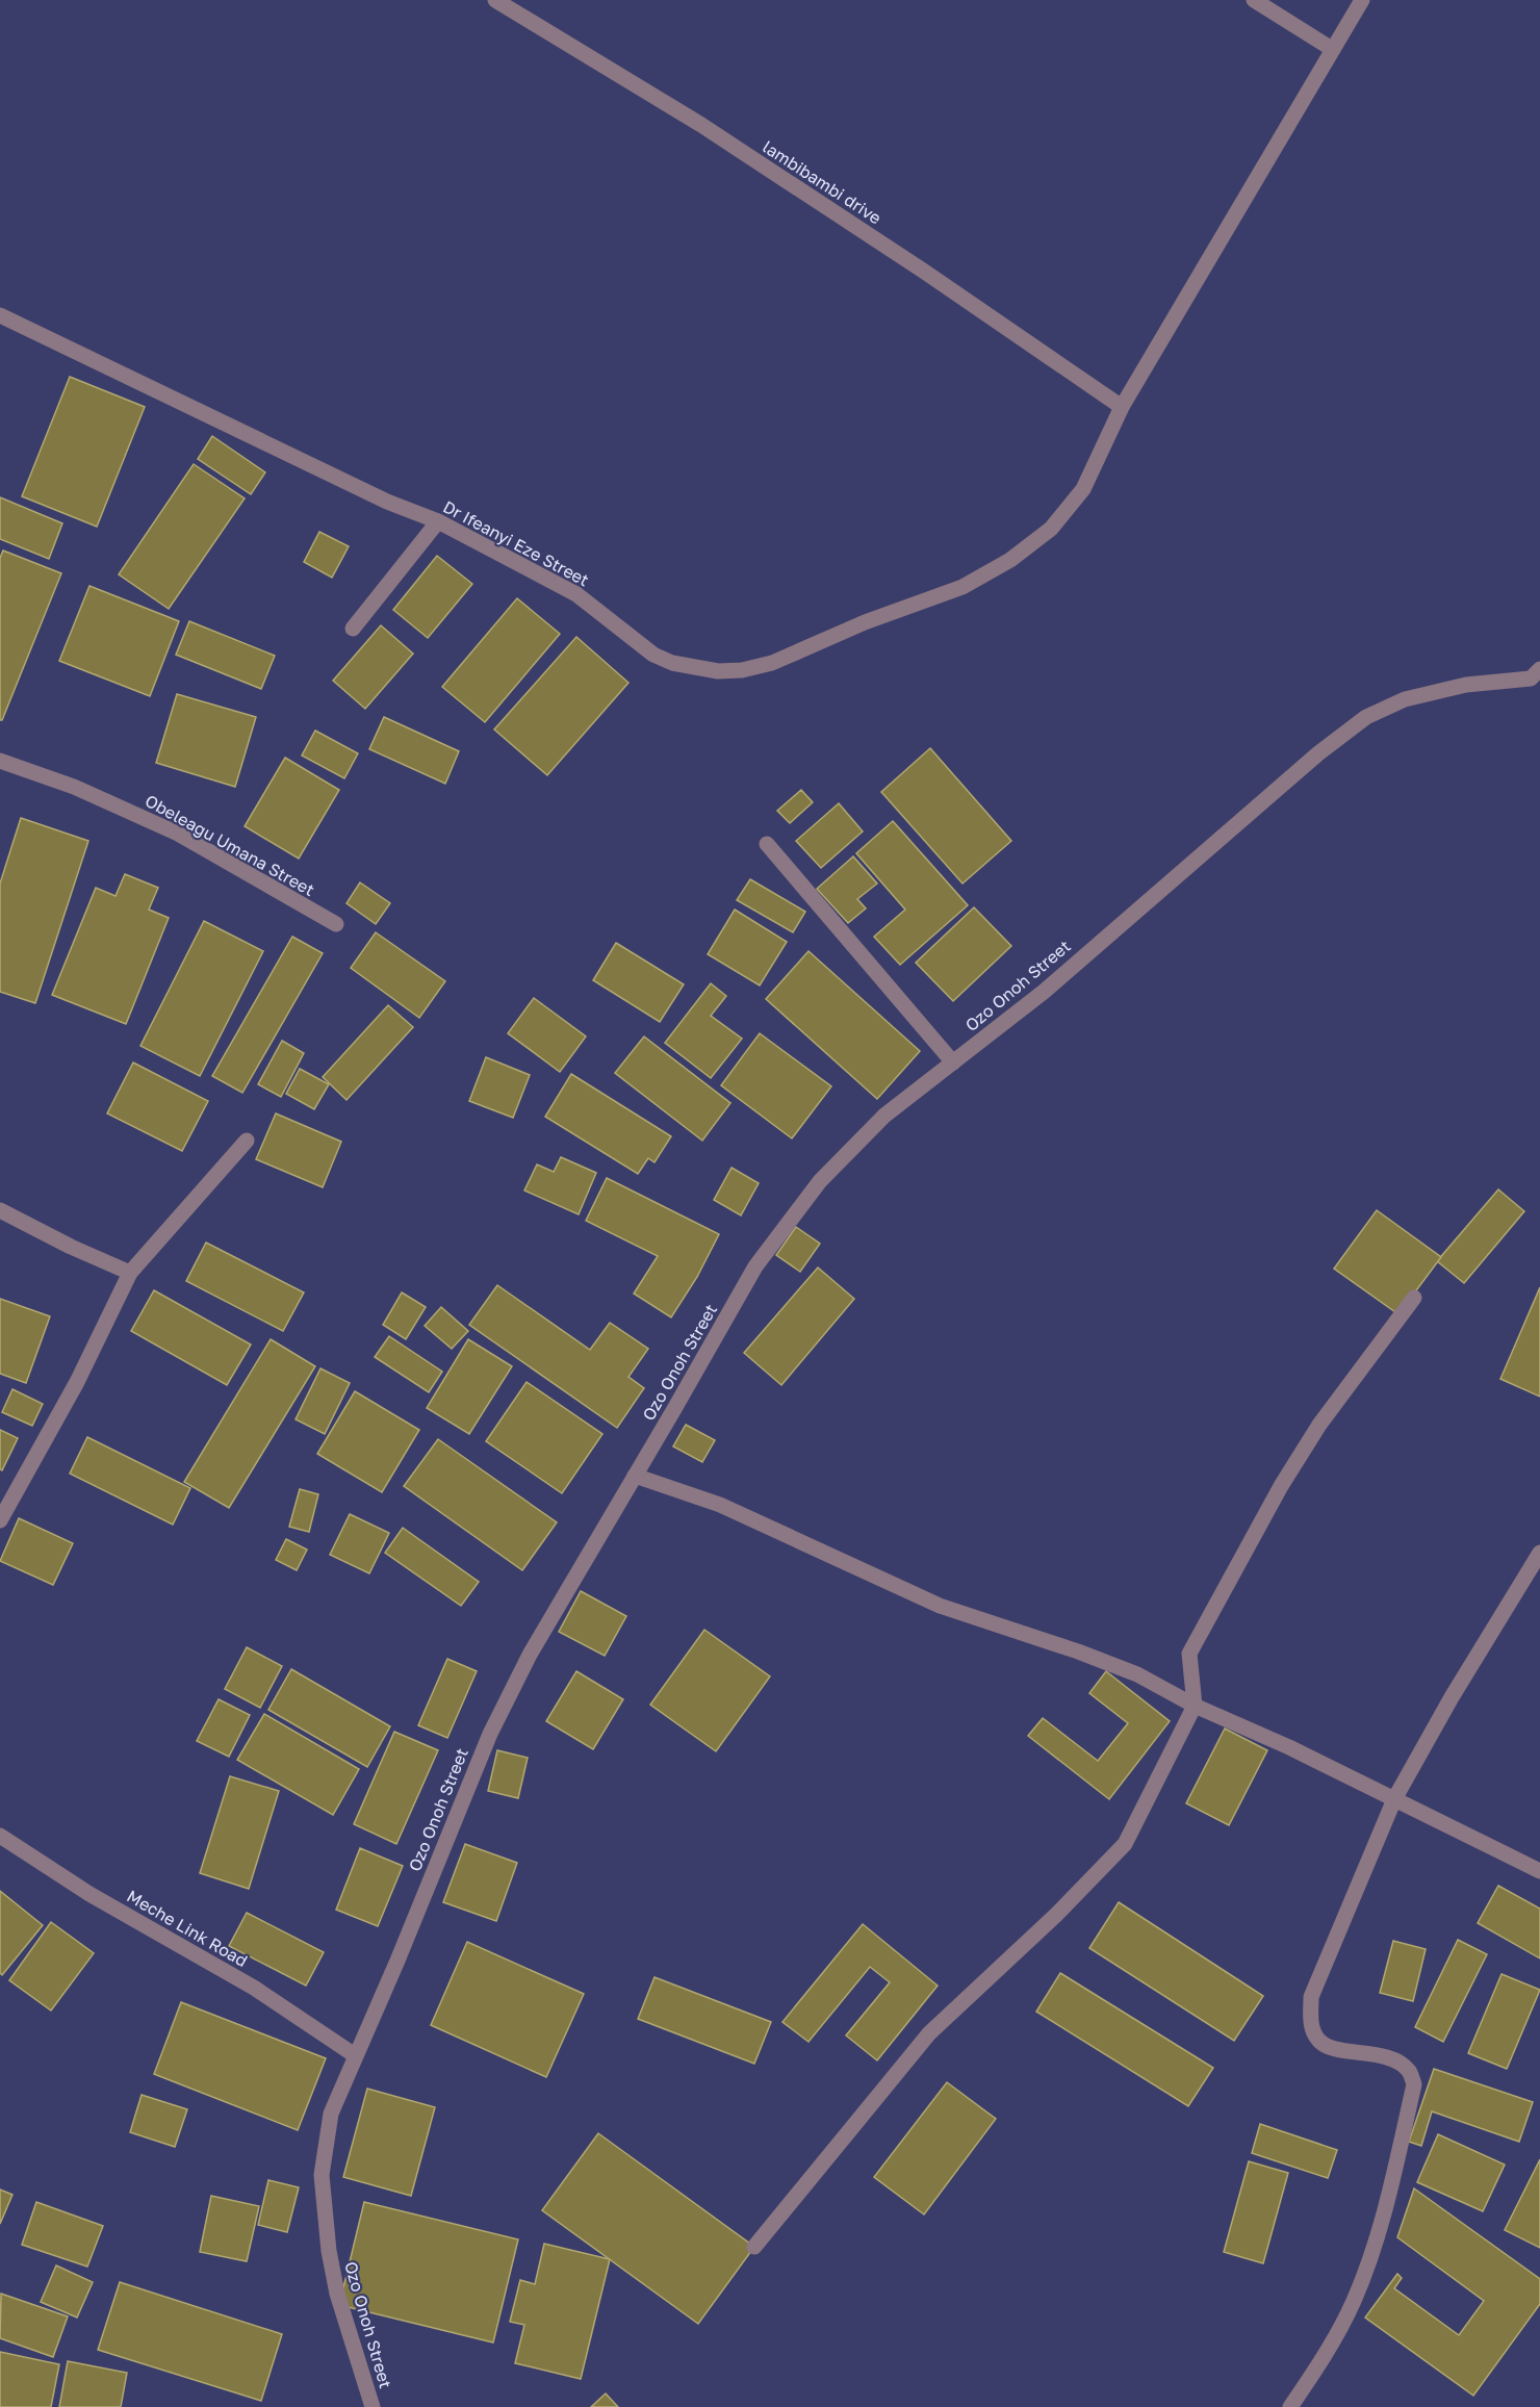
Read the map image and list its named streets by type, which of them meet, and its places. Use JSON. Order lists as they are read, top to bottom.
{
  "streets": {
    "street": [
      "lambibambi drive",
      "Dr Ifeanyi Eze Street",
      "Obeleagu Umana Street",
      "Ozo Onoh Street",
      "Meche Link Road"
    ]
  },
  "crossings": [
    ["lambibambi drive", "Dr Ifeanyi Eze Street"],
    ["Ozo Onoh Street", "Meche Link Road"]
  ]
}
